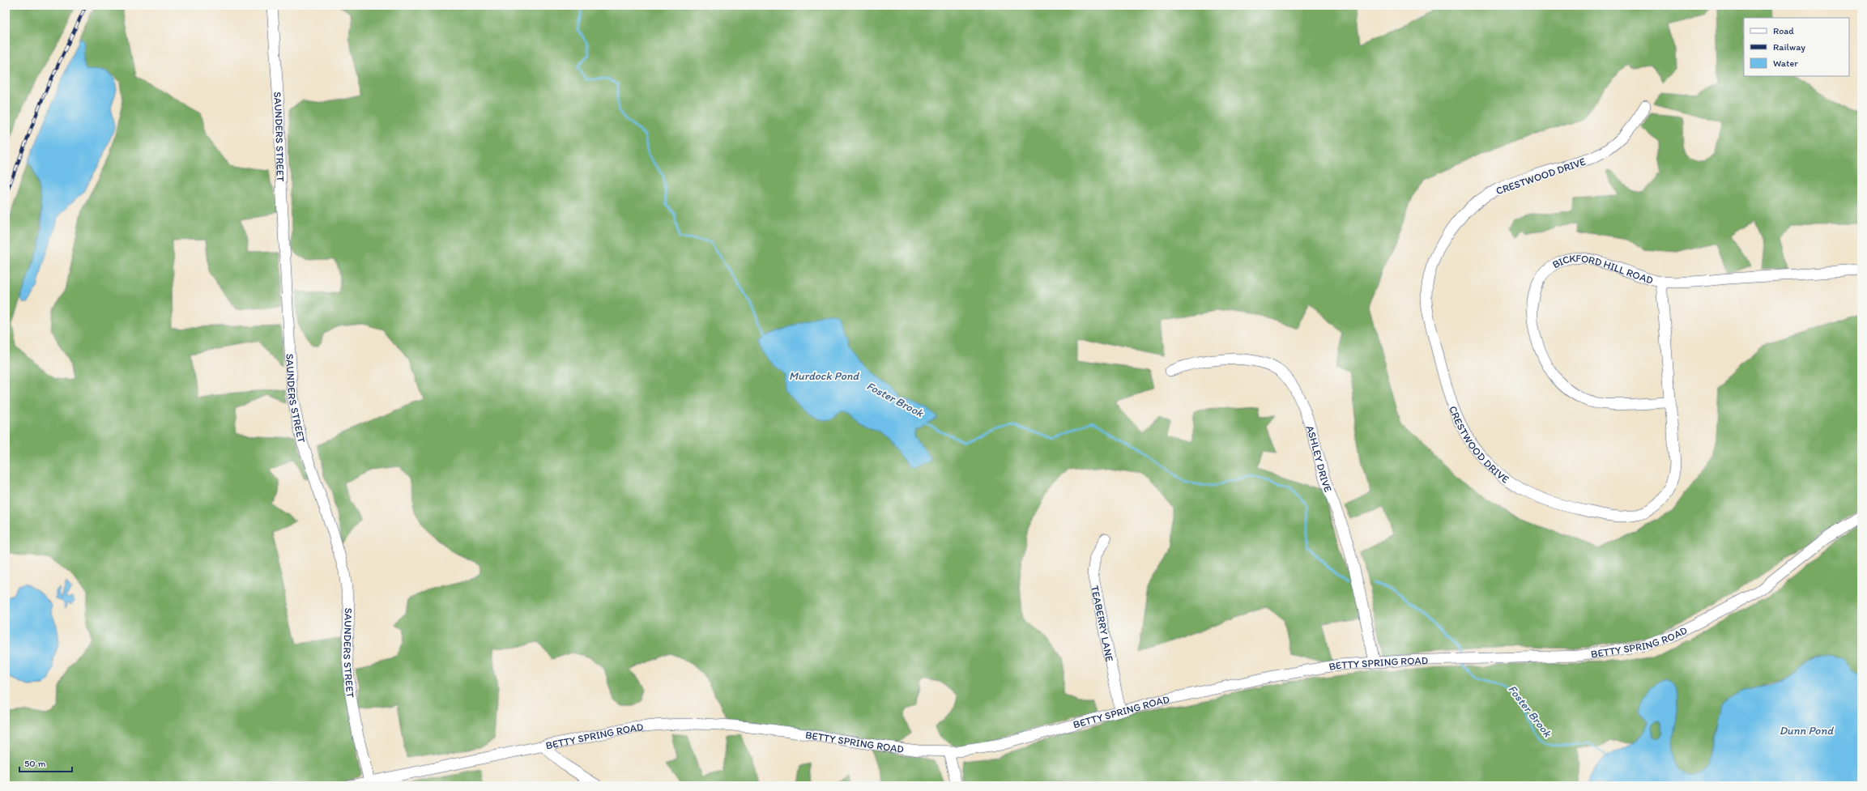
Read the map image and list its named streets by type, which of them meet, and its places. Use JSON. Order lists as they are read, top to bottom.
{
  "streets": {
    "street": [
      "SAUNDERS STREET",
      "CRESTWOOD DRIVE",
      "BICKFORD HILL ROAD",
      "ASHLEY DRIVE",
      "TEABERRY LANE",
      "BETTY SPRING ROAD"
    ]
  },
  "crossings": [
    ["SAUNDERS STREET", "BETTY SPRING ROAD"],
    ["CRESTWOOD DRIVE", "BICKFORD HILL ROAD"],
    ["ASHLEY DRIVE", "BETTY SPRING ROAD"],
    ["TEABERRY LANE", "BETTY SPRING ROAD"]
  ],
  "water": ["Murdock Pond", "Foster Brook", "Dunn Pond"],
  "legend": ["Road", "Railway", "Water"],
  "scale_bar": "50 m"
}
